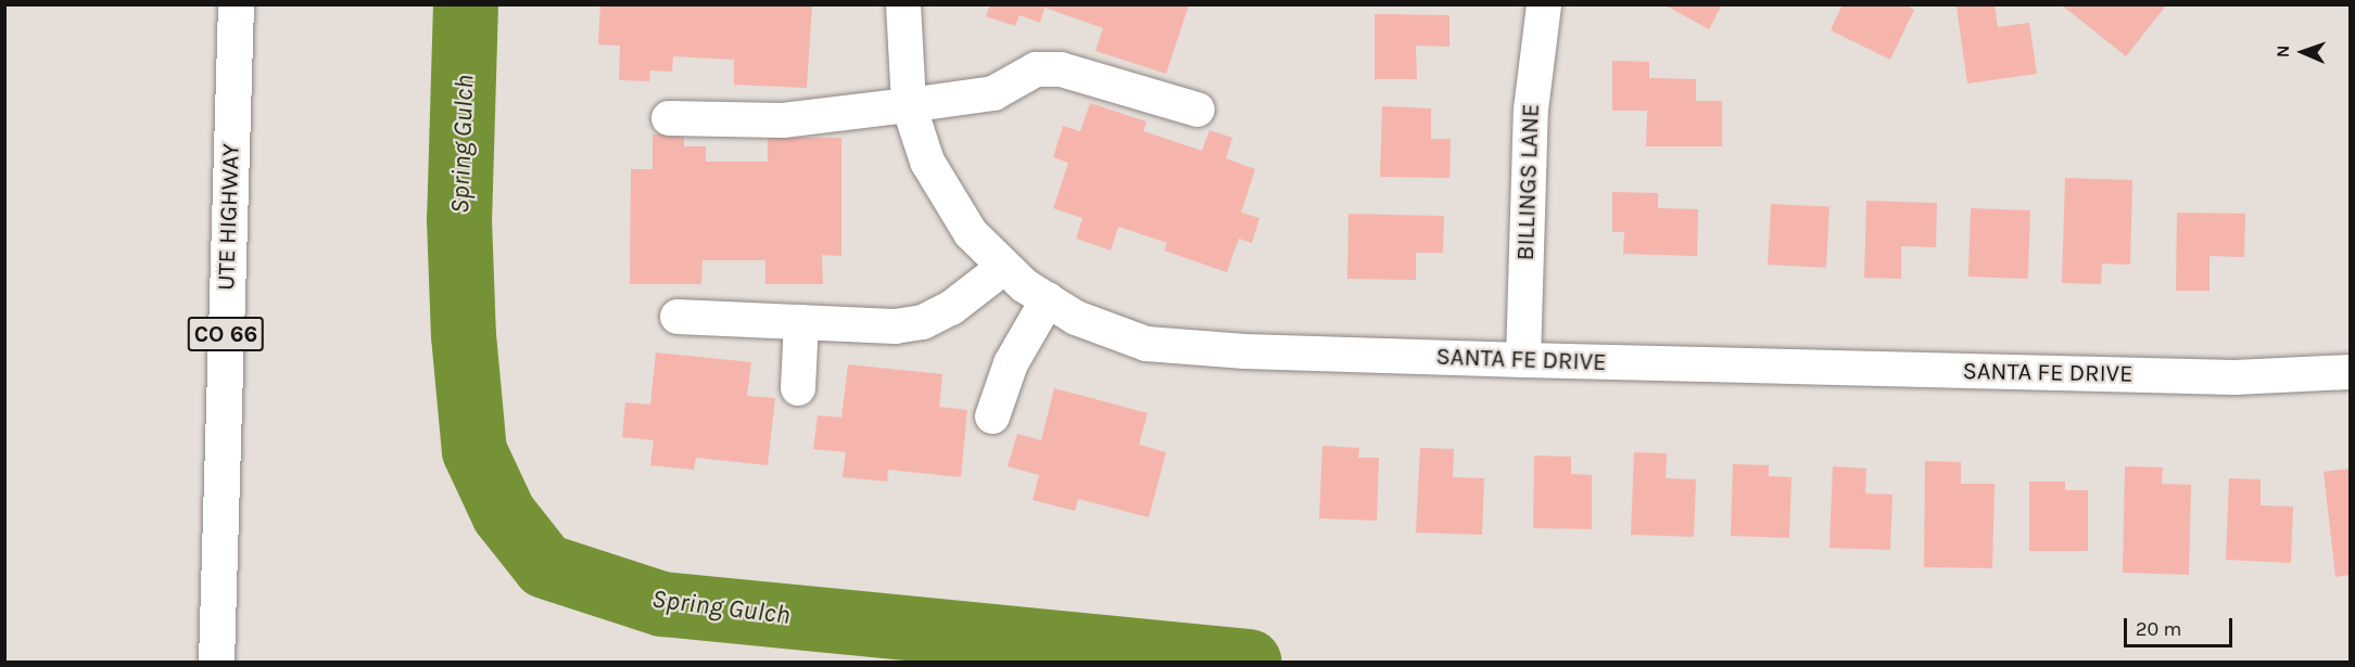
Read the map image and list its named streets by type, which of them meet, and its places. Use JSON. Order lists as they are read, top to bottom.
{
  "streets": {
    "main road": ["UTE HIGHWAY", "CO 66"],
    "street": ["BILLINGS LANE", "SANTA FE DRIVE"]
  },
  "crossings": [
    ["BILLINGS LANE", "SANTA FE DRIVE"]
  ],
  "water": ["Spring Gulch"],
  "scale_bar": "20 m",
  "north": "left"
}
